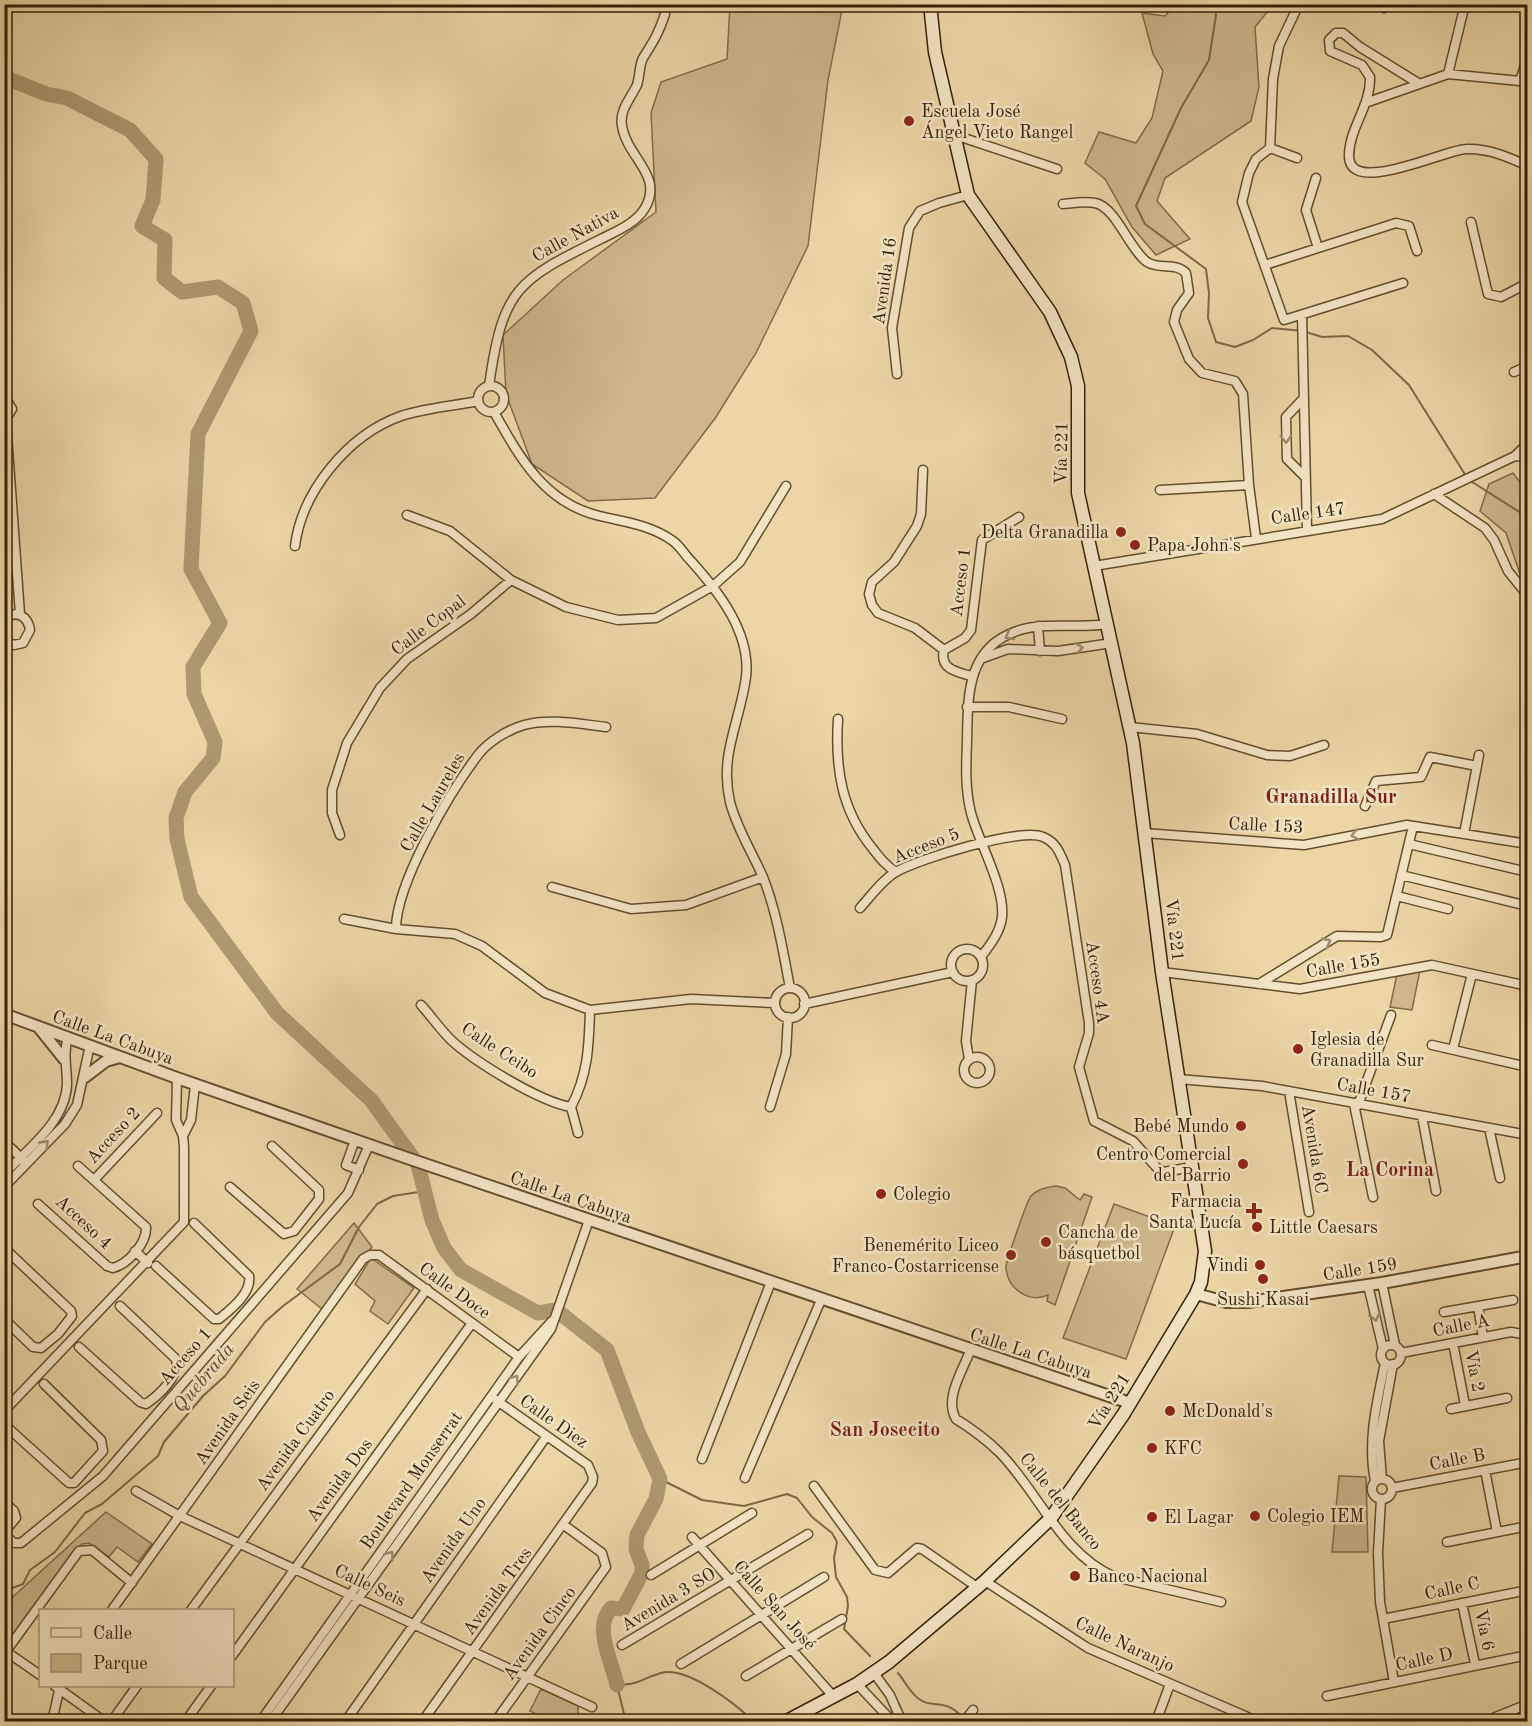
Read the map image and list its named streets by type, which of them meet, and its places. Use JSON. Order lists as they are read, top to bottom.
{
  "streets": {
    "main road": ["Vía 221"],
    "street": [
      "Calle Nativa",
      "Avenida 16",
      "Calle 147",
      "Acceso 1",
      "Calle Copal",
      "Calle Laureles",
      "Calle 153",
      "Acceso 5",
      "Calle 155",
      "Acceso 4A",
      "Calle La Cabuya",
      "Calle Ceibo",
      "Calle 157",
      "Acceso 2",
      "Avenida 6C",
      "Acceso 4",
      "Calle 159",
      "Calle Doce",
      "Calle A",
      "Vía 2",
      "Calle Diez",
      "Avenida Seis",
      "Avenida Cuatro",
      "Calle B",
      "Avenida Dos",
      "Boulevard Monserrat",
      "Calle del Banco",
      "Avenida Uno",
      "Calle Seis",
      "Calle C",
      "Avenida Tres",
      "Avenida 3 SO",
      "Calle San José",
      "Vía 6",
      "Avenida Cinco",
      "Calle Naranjo",
      "Calle D"
    ]
  },
  "crossings": [
    ["Avenida 16", "Vía 221"],
    ["Vía 221", "Calle 147"],
    ["Vía 221", "Calle 153"],
    ["Vía 221", "Calle 155"],
    ["Vía 221", "Acceso 4A"],
    ["Vía 221", "Calle La Cabuya"],
    ["Vía 221", "Calle 157"],
    ["Vía 221", "Calle 159"],
    ["Vía 221", "Calle del Banco"],
    ["Vía 221", "Calle San José"],
    ["Vía 221", "Calle Naranjo"],
    ["Acceso 1", "Calle La Cabuya"],
    ["Acceso 5", "Acceso 4A"],
    ["Calle La Cabuya", "Boulevard Monserrat"],
    ["Calle La Cabuya", "Calle del Banco"],
    ["Calle 157", "Avenida 6C"],
    ["Calle Doce", "Avenida Seis"],
    ["Calle Doce", "Avenida Cuatro"],
    ["Calle Doce", "Avenida Dos"],
    ["Calle Doce", "Boulevard Monserrat"],
    ["Calle A", "Vía 2"],
    ["Calle Diez", "Boulevard Monserrat"],
    ["Calle Diez", "Avenida Uno"],
    ["Calle Diez", "Avenida Tres"],
    ["Avenida Seis", "Calle Seis"],
    ["Avenida Cuatro", "Calle Seis"],
    ["Avenida Dos", "Calle Seis"],
    ["Boulevard Monserrat", "Calle Seis"],
    ["Avenida Uno", "Calle Seis"],
    ["Calle Seis", "Avenida Tres"],
    ["Calle Seis", "Avenida Cinco"],
    ["Calle C", "Vía 6"],
    ["Avenida Tres", "Avenida Cinco"],
    ["Avenida 3 SO", "Calle San José"],
    ["Vía 6", "Calle D"]
  ],
  "one_way": ["Calle 153"],
  "districts": ["Granadilla Sur", "La Corina", "San Josecito"],
  "water": ["Quebrada"],
  "places": {
    "other": [
      "Escuela José Ángel Vieto Rangel",
      "Delta Granadilla",
      "Papa John's",
      "Iglesia de Granadilla Sur",
      "Bebé Mundo",
      "Centro Comercial del Barrio",
      "Colegio",
      "Little Caesars",
      "Cancha de básquetbol",
      "Benemérito Liceo Franco-Costarricense",
      "Vindi",
      "Sushi Kasai",
      "McDonald's",
      "KFC",
      "Colegio IEM",
      "El Lagar",
      "Banco Nacional"
    ],
    "health": ["Farmacia Santa Lucía"]
  },
  "legend": ["Calle", "Parque"]
}
